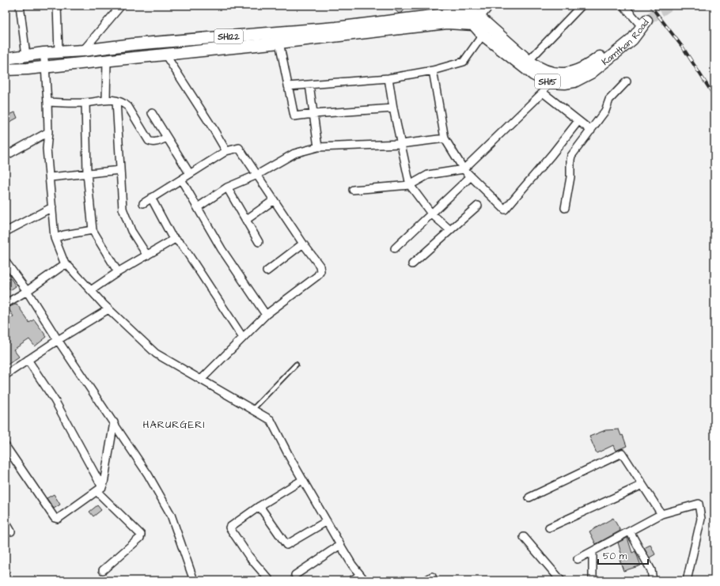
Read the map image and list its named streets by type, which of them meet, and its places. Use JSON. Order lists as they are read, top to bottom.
{
  "streets": {
    "main road": ["SH122", "Kamthan Road", "SH15"]
  },
  "crossings": [
    ["SH122", "Kamthan Road"]
  ],
  "districts": ["HARURGERI"],
  "scale_bar": "50 m"
}
